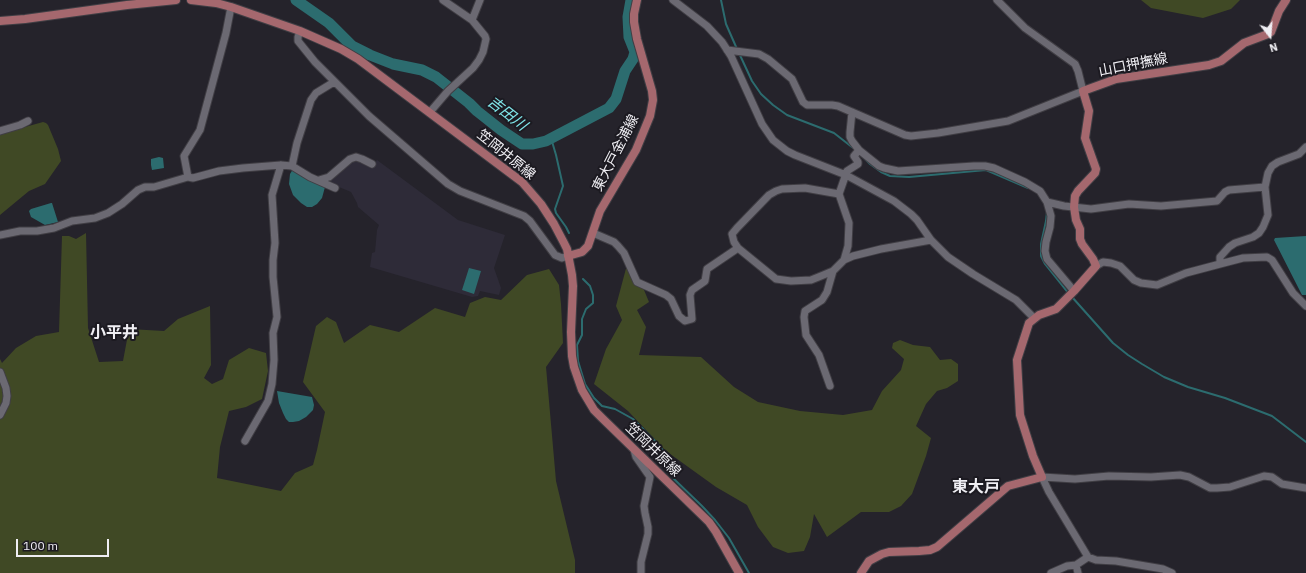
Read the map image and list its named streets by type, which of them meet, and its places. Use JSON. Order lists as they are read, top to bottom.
{
  "streets": {
    "main road": ["山口押撫線", "東大戸金浦線", "笠岡井原線"]
  },
  "crossings": [
    ["東大戸金浦線", "笠岡井原線"]
  ],
  "districts": ["小平井", "東大戸"],
  "water": ["吉田川"],
  "scale_bar": "100 m",
  "north": "bottom"
}
